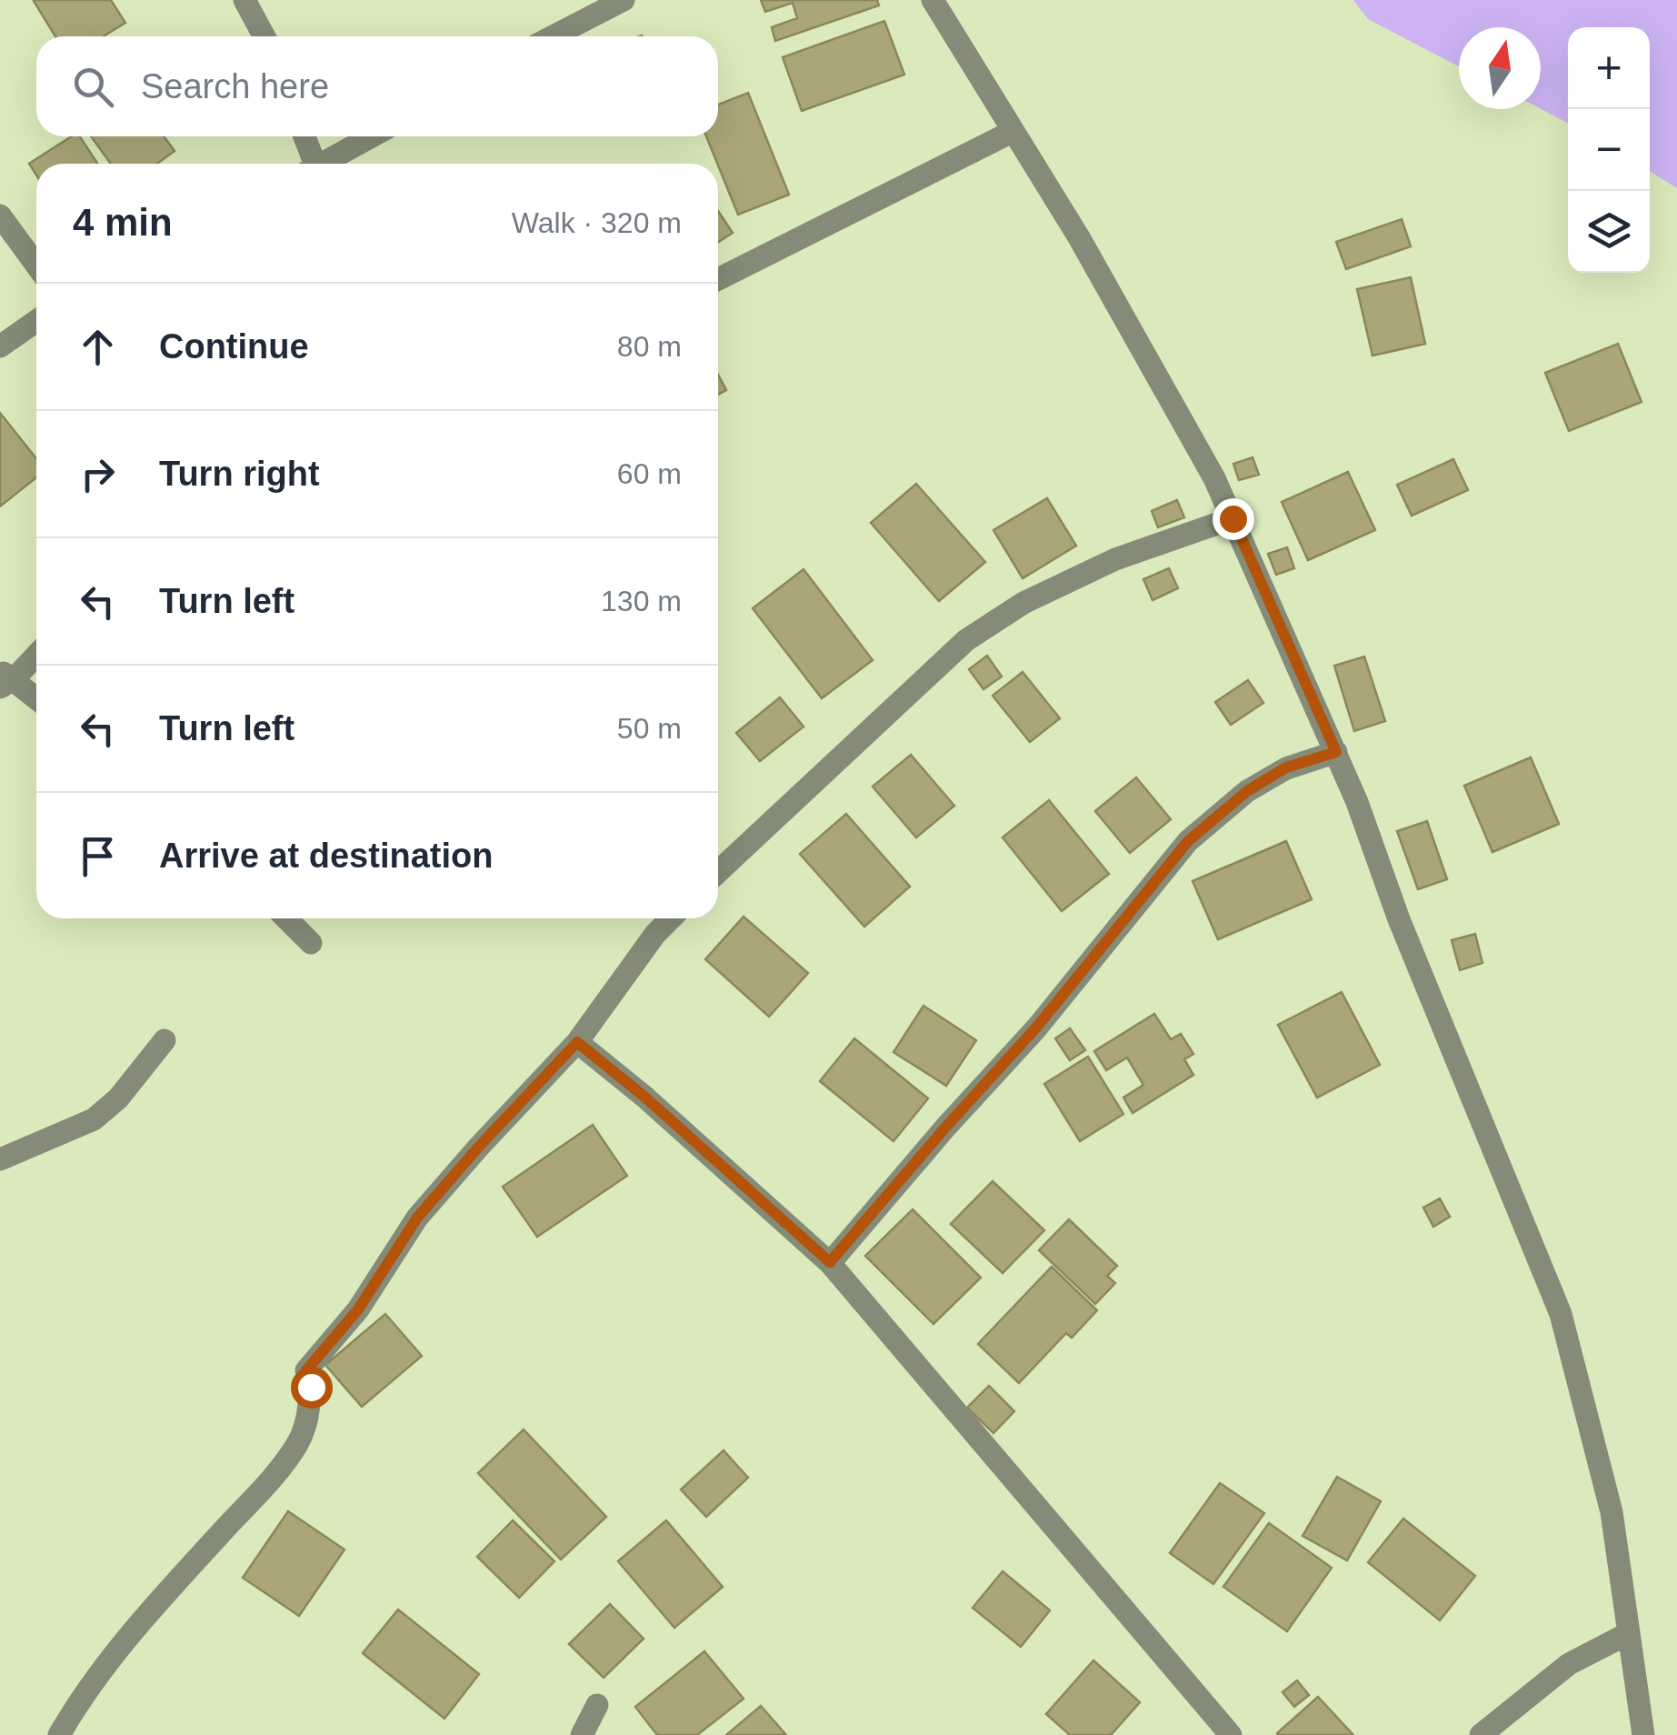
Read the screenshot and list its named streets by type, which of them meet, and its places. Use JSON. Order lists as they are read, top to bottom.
{
  "north": "top",
  "page": {
    "map_buttons": ["+", "−"],
    "search": "Search here",
    "heading": ["4 min", "Walk · 320 m"],
    "list": [
      ["Continue", "80 m"],
      ["Turn right", "60 m"],
      ["Turn left", "130 m"],
      ["Turn left", "50 m"],
      "Arrive at destination"
    ]
  }
}
